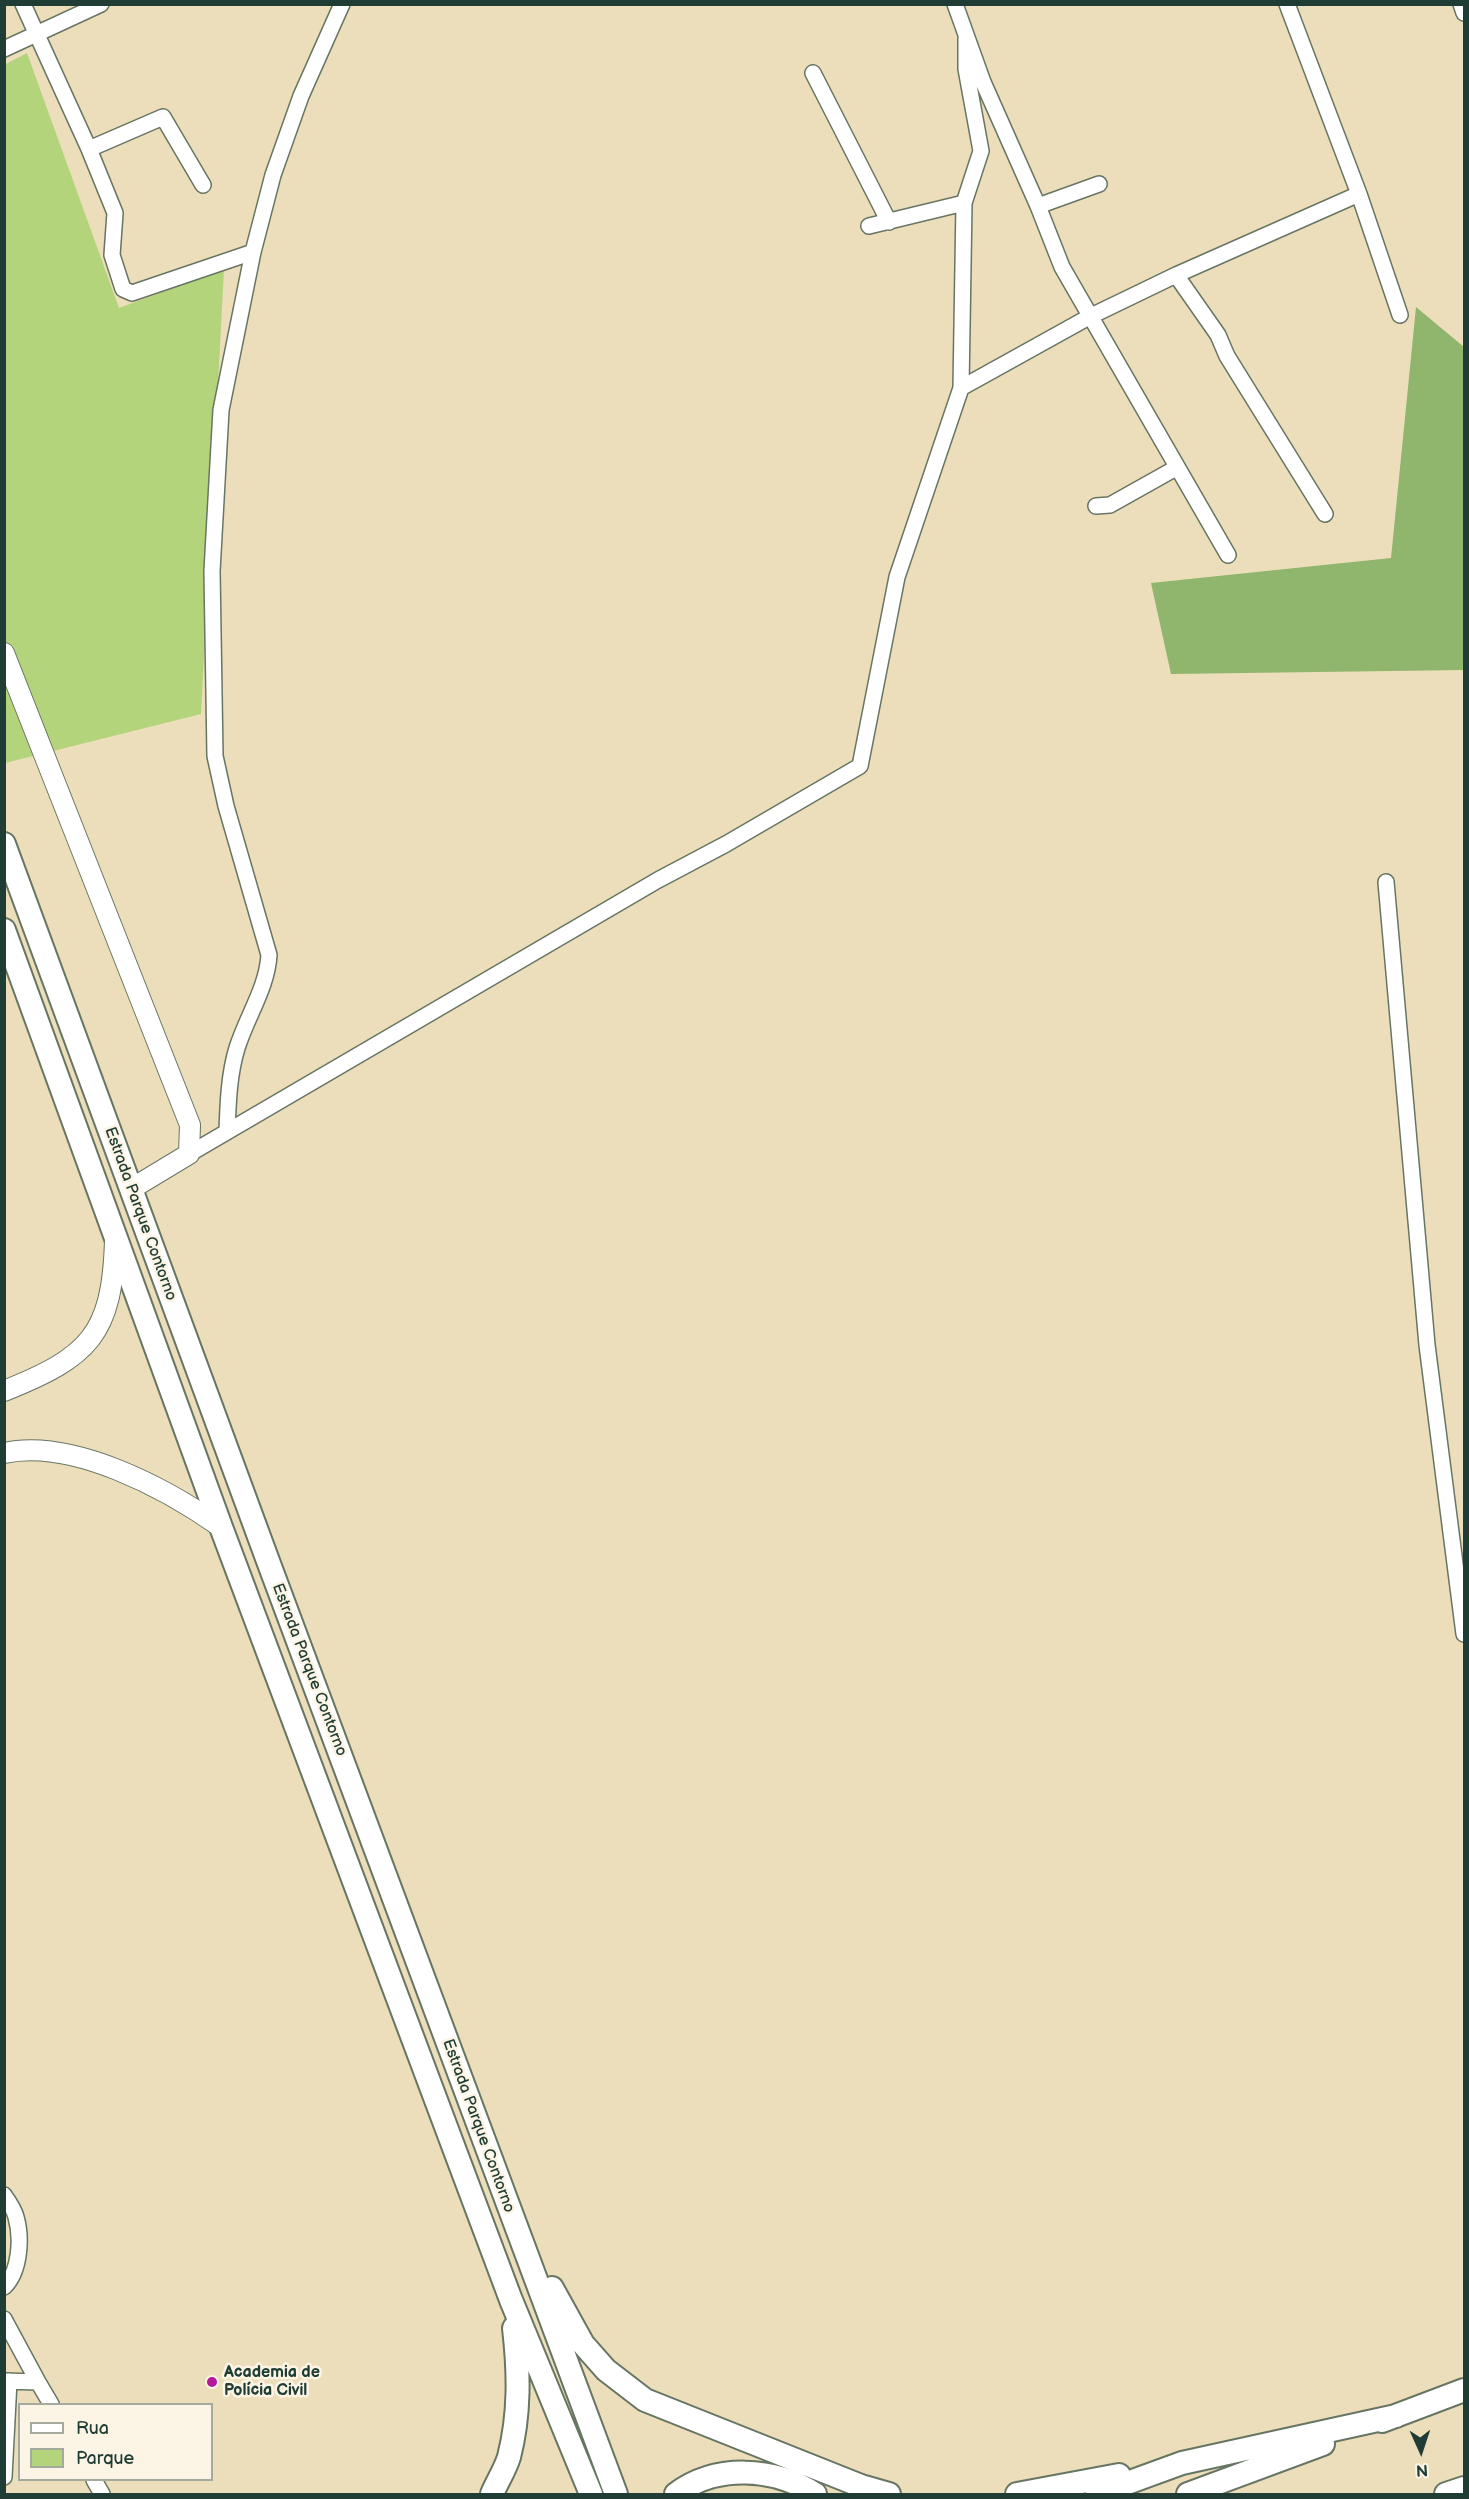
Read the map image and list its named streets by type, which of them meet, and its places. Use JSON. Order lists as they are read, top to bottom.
{
  "streets": {
    "highway": ["Estrada Parque Contorno"]
  },
  "places": ["Academia de Polícia Civil"],
  "legend": ["Rua", "Parque"],
  "north": "bottom"
}
